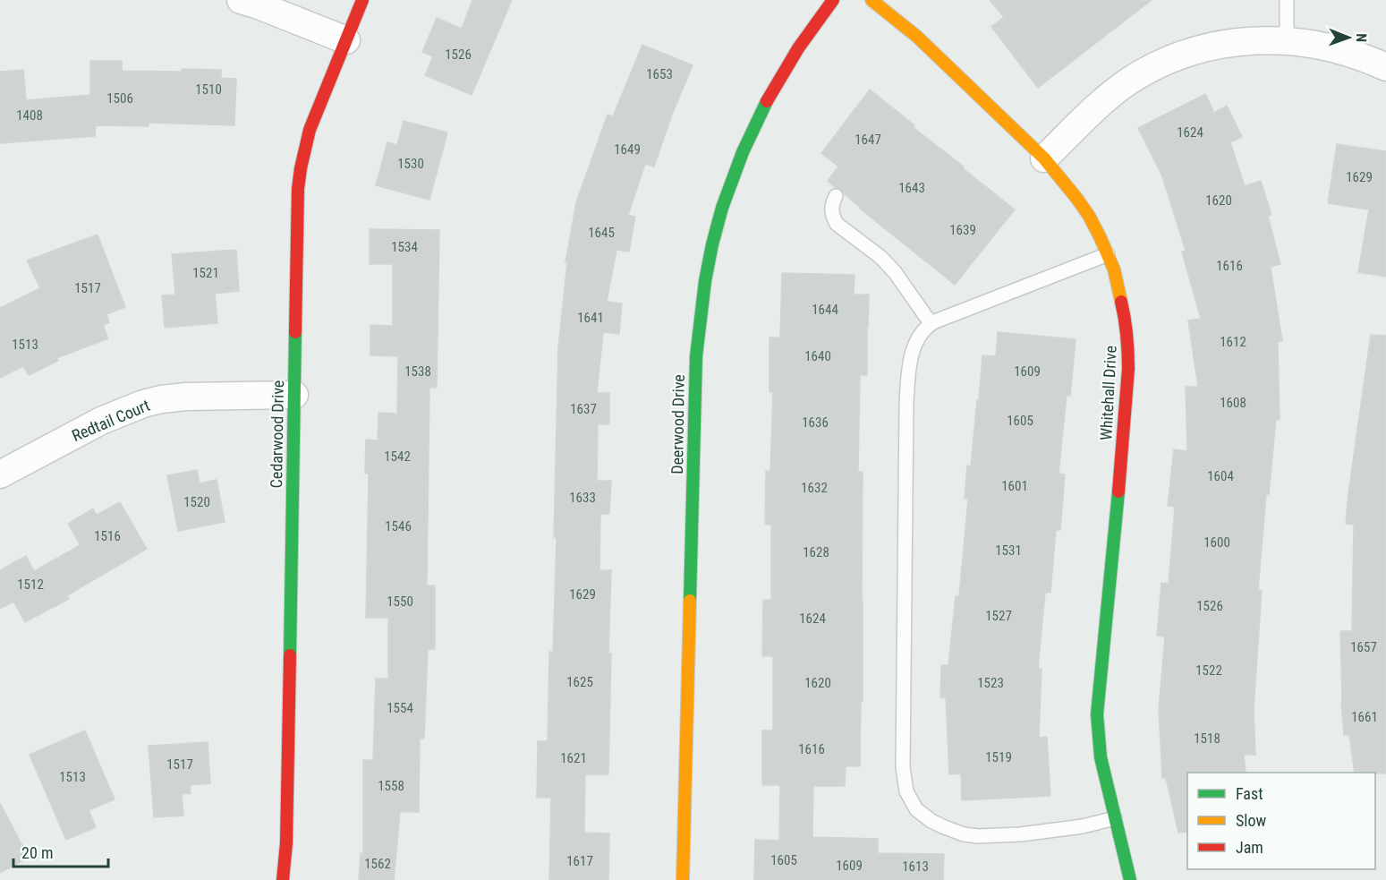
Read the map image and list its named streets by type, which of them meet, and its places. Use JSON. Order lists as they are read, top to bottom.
{
  "streets": {
    "street": [
      "Whitehall Drive",
      "Redtail Court",
      "Deerwood Drive",
      "Cedarwood Drive"
    ]
  },
  "crossings": [
    ["Redtail Court", "Cedarwood Drive"]
  ],
  "house_numbers": [
    "1526",
    "1653",
    "1510",
    "1506",
    "1408",
    "1624",
    "1647",
    "1649",
    "1530",
    "1629",
    "1643",
    "1620",
    "1639",
    "1645",
    "1534",
    "1616",
    "1521",
    "1517",
    "1644",
    "1641",
    "1612",
    "1513",
    "1640",
    "1538",
    "1609",
    "1608",
    "1637",
    "1605",
    "1636",
    "1542",
    "1604",
    "1601",
    "1632",
    "1633",
    "1520",
    "1546",
    "1516",
    "1600",
    "1531",
    "1628",
    "1512",
    "1629",
    "1550",
    "1526",
    "1527",
    "1624",
    "1657",
    "1522",
    "1625",
    "1620",
    "1523",
    "1554",
    "1661",
    "1518",
    "1616",
    "1519",
    "1621",
    "1517",
    "1513",
    "1558",
    "1605",
    "1617",
    "1562",
    "1609",
    "1613"
  ],
  "legend": ["Fast", "Slow", "Jam"],
  "scale_bar": "20 m",
  "north": "right"
}
